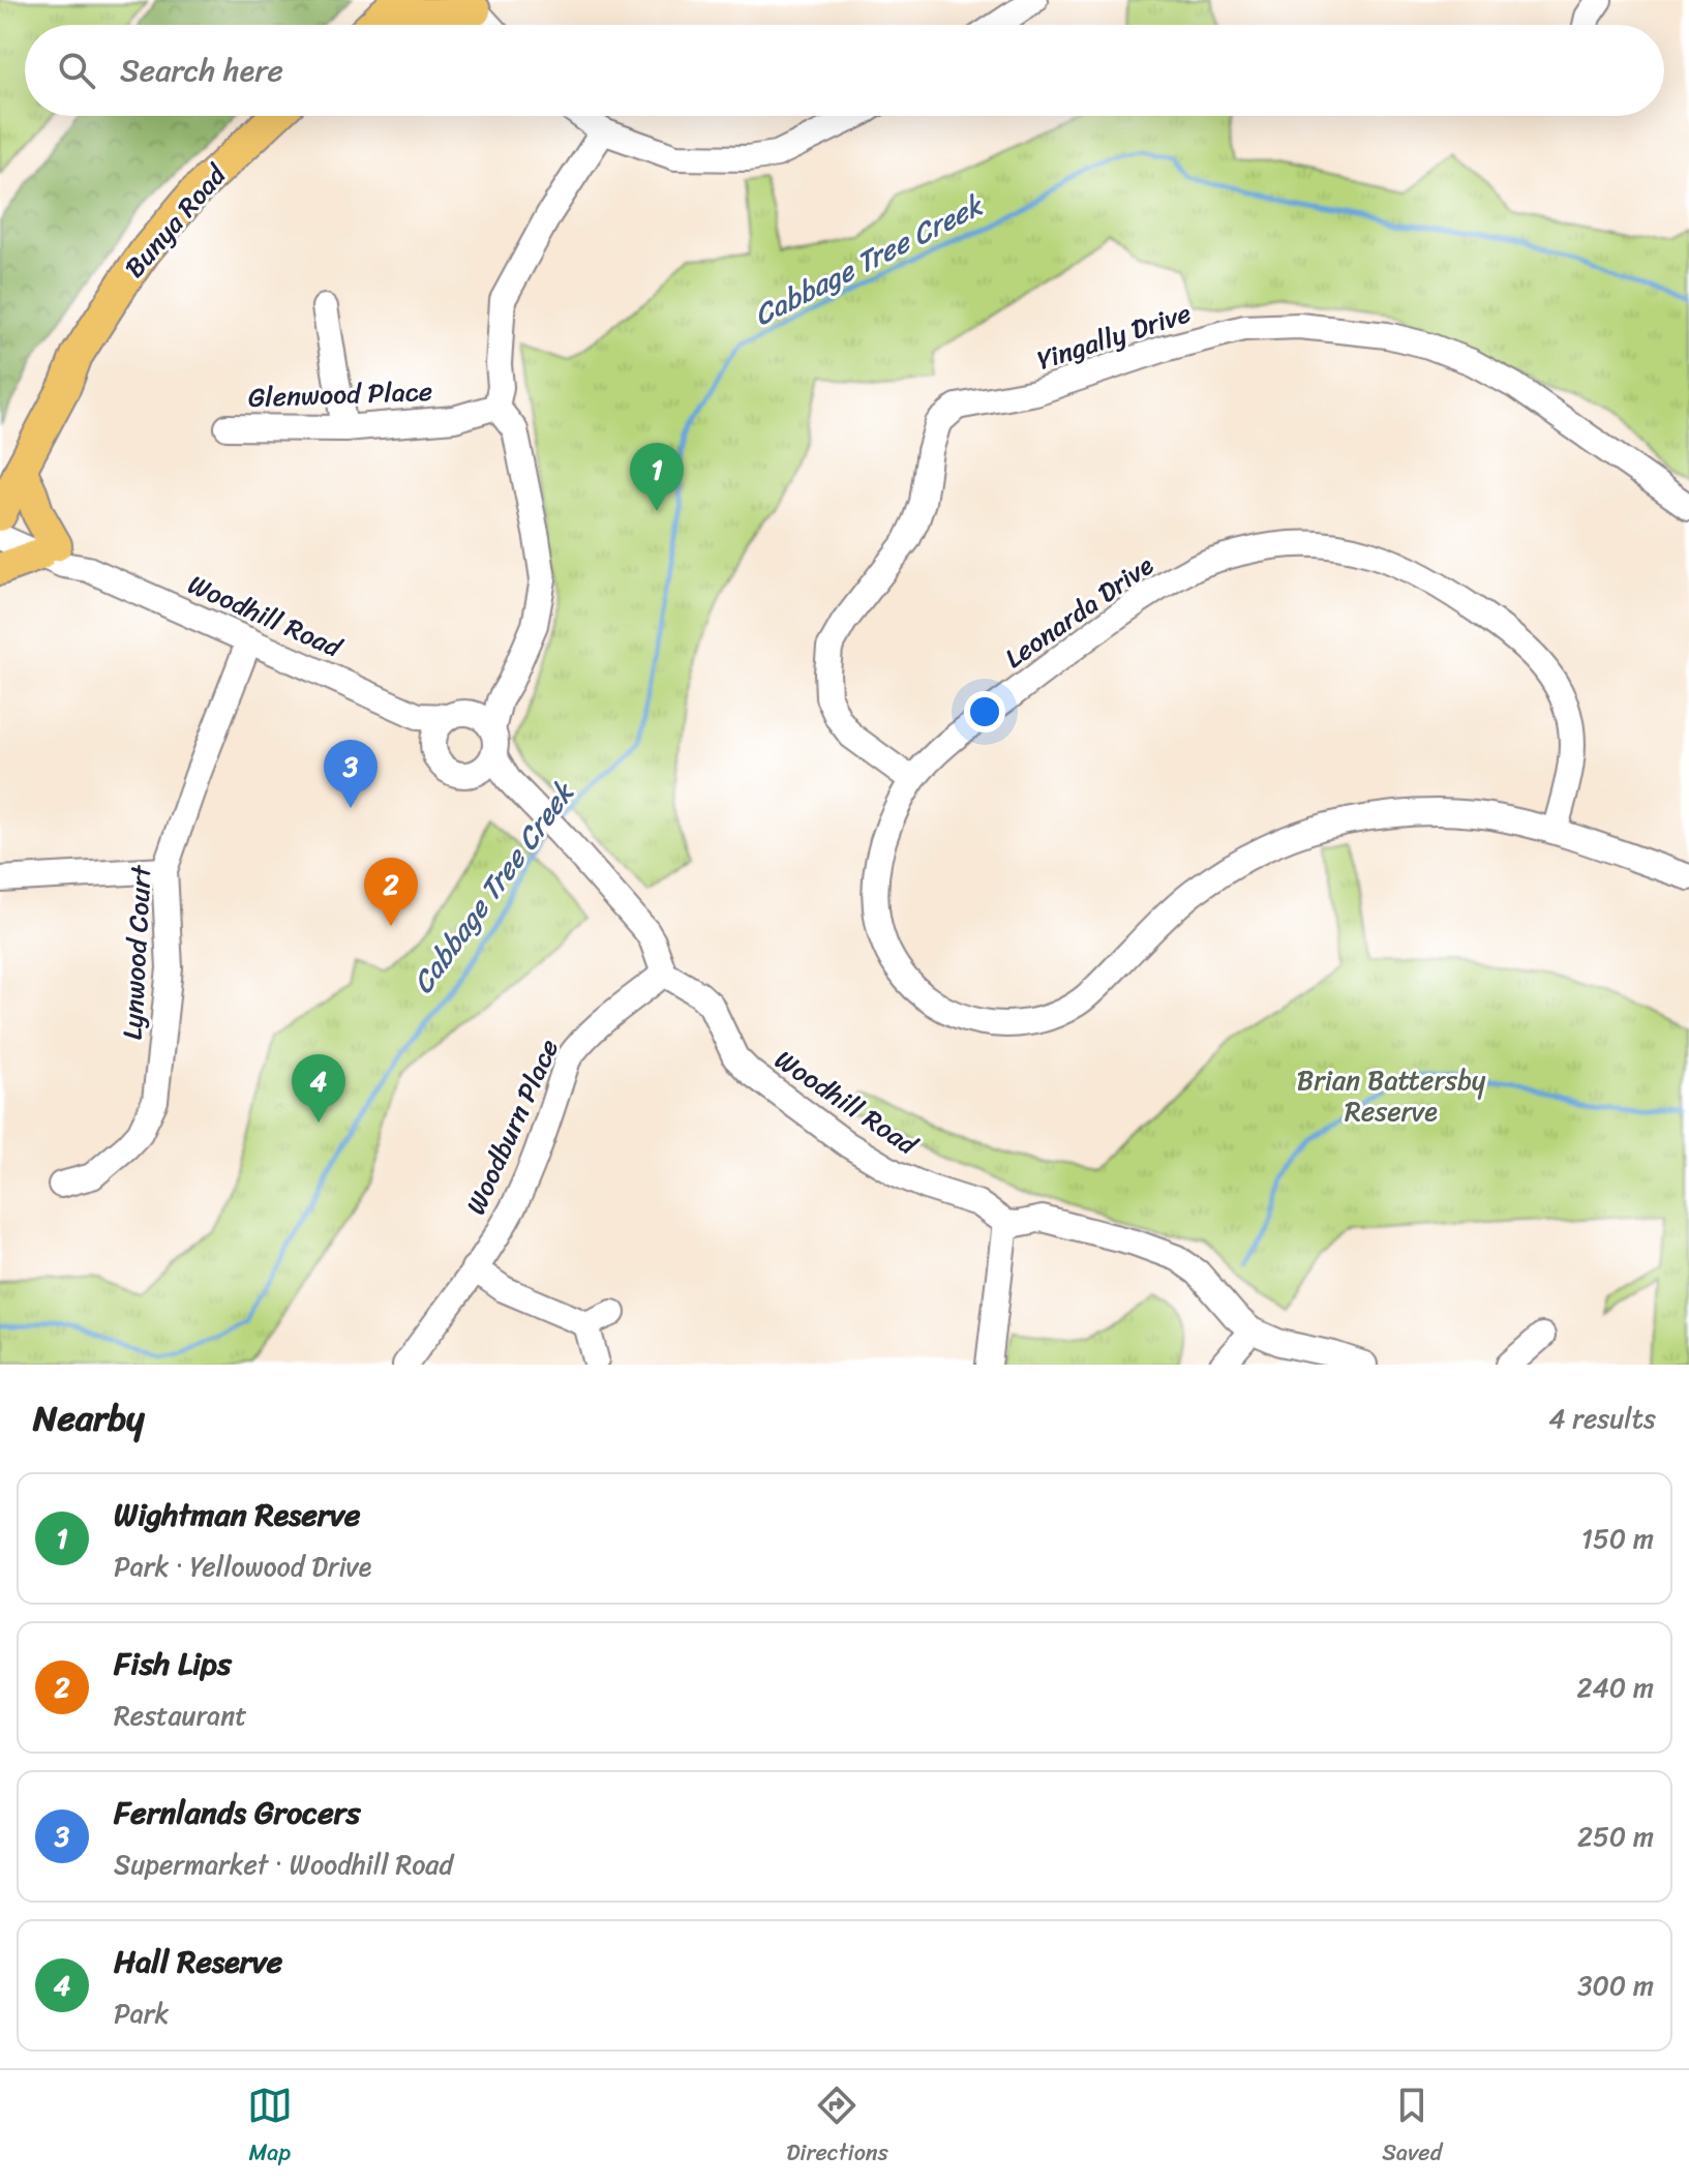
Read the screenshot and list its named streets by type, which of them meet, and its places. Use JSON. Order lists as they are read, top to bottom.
{
  "streets": {
    "main road": ["Bunya Road"],
    "street": [
      "Yingally Drive",
      "Glenwood Place",
      "Leonarda Drive",
      "Woodhill Road",
      "Lynwood Court",
      "Woodburn Place"
    ]
  },
  "crossings": [
    ["Bunya Road", "Woodhill Road"],
    ["Yingally Drive", "Leonarda Drive"],
    ["Woodhill Road", "Lynwood Court"],
    ["Woodhill Road", "Woodburn Place"]
  ],
  "water": ["Cabbage Tree Creek"],
  "parks": ["Brian Battersby Reserve"],
  "page": {
    "search": "Search here",
    "pins": [
      "1",
      "3",
      "2",
      "4"
    ],
    "heading": ["Nearby", "4 results"],
    "list": [
      {
        "mark": "1",
        "name": "Wightman Reserve",
        "note": "Park · Yellowood Drive",
        "value": "150 m"
      },
      {
        "mark": "2",
        "name": "Fish Lips",
        "note": "Restaurant",
        "value": "240 m"
      },
      {
        "mark": "3",
        "name": "Fernlands Grocers",
        "note": "Supermarket · Woodhill Road",
        "value": "250 m"
      },
      {
        "mark": "4",
        "name": "Hall Reserve",
        "note": "Park",
        "value": "300 m"
      }
    ],
    "nav": ["Map", "Directions", "Saved"]
  }
}
